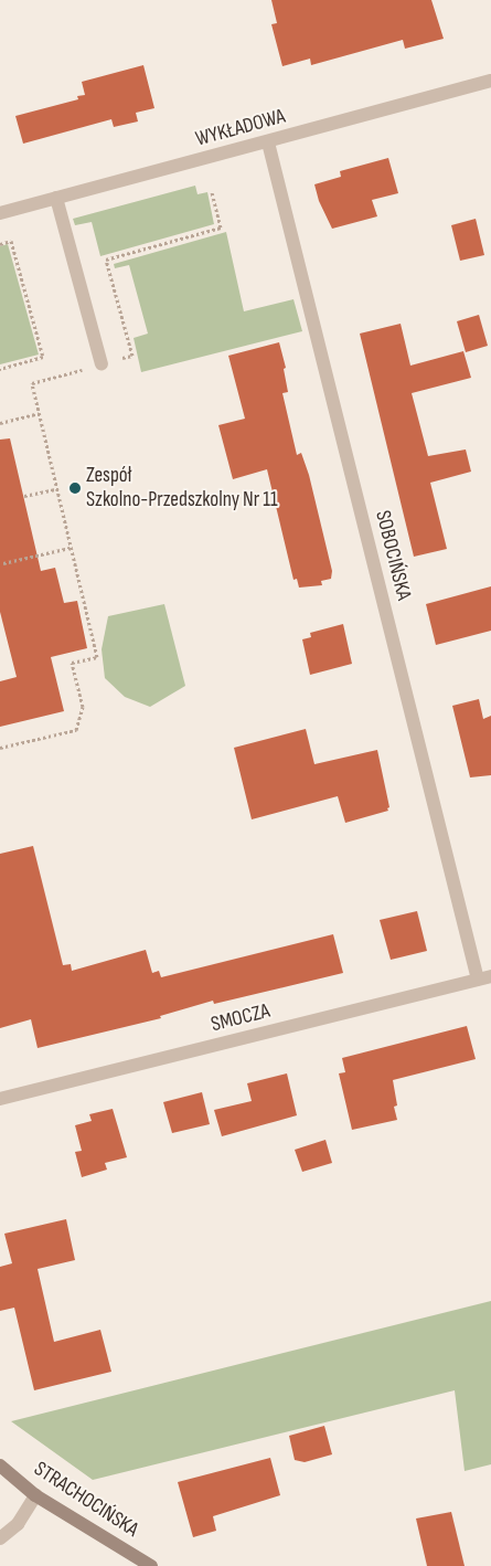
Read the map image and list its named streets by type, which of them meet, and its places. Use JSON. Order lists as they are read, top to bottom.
{
  "streets": {
    "main road": ["STRACHOCIŃSKA"],
    "street": ["WYKŁADOWA", "SOBOCIŃSKA", "SMOCZA"]
  },
  "crossings": [
    ["WYKŁADOWA", "SOBOCIŃSKA"],
    ["SOBOCIŃSKA", "SMOCZA"]
  ],
  "places": ["Zespół Szkolno-Przedszkolny Nr 11"]
}
